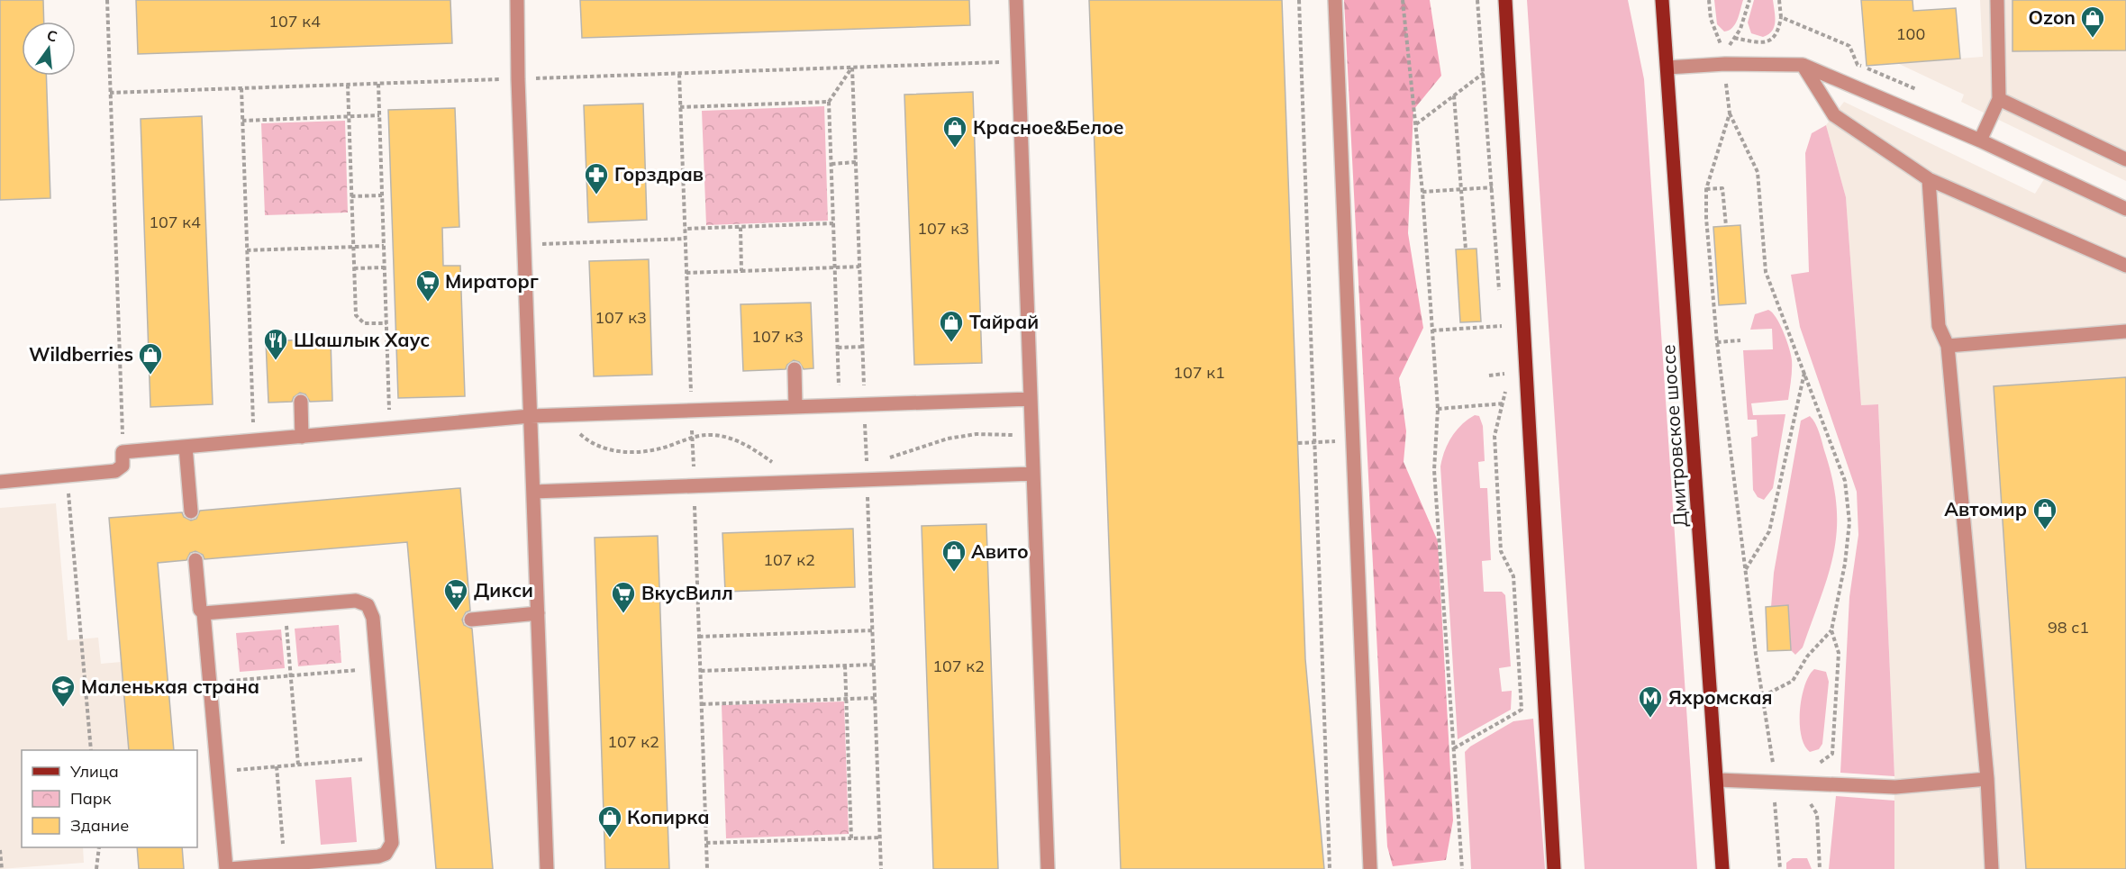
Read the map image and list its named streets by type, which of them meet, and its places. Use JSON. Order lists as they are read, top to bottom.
{
  "streets": {
    "main road": ["Дмитровское шоссе"]
  },
  "places": {
    "shop": [
      "Ozon",
      "Красное&Белое",
      "Тайрай",
      "Wildberries",
      "Автомир",
      "Авито",
      "Копирка"
    ],
    "pharmacy": ["Горздрав"],
    "supermarket": ["Мираторг", "Дикси", "ВкусВилл"],
    "restaurant": ["Шашлык Хаус"],
    "school or university": ["Маленькая страна"],
    "metro station": ["Яхромская"]
  },
  "house_numbers": [
    "107 к4",
    "100",
    "107 к4",
    "107 к3",
    "107 к3",
    "107 к3",
    "107 к1",
    "107 к2",
    "98 с1",
    "107 к2",
    "107 к2"
  ],
  "legend": ["Улица", "Парк", "Здание"],
  "north": "top"
}
